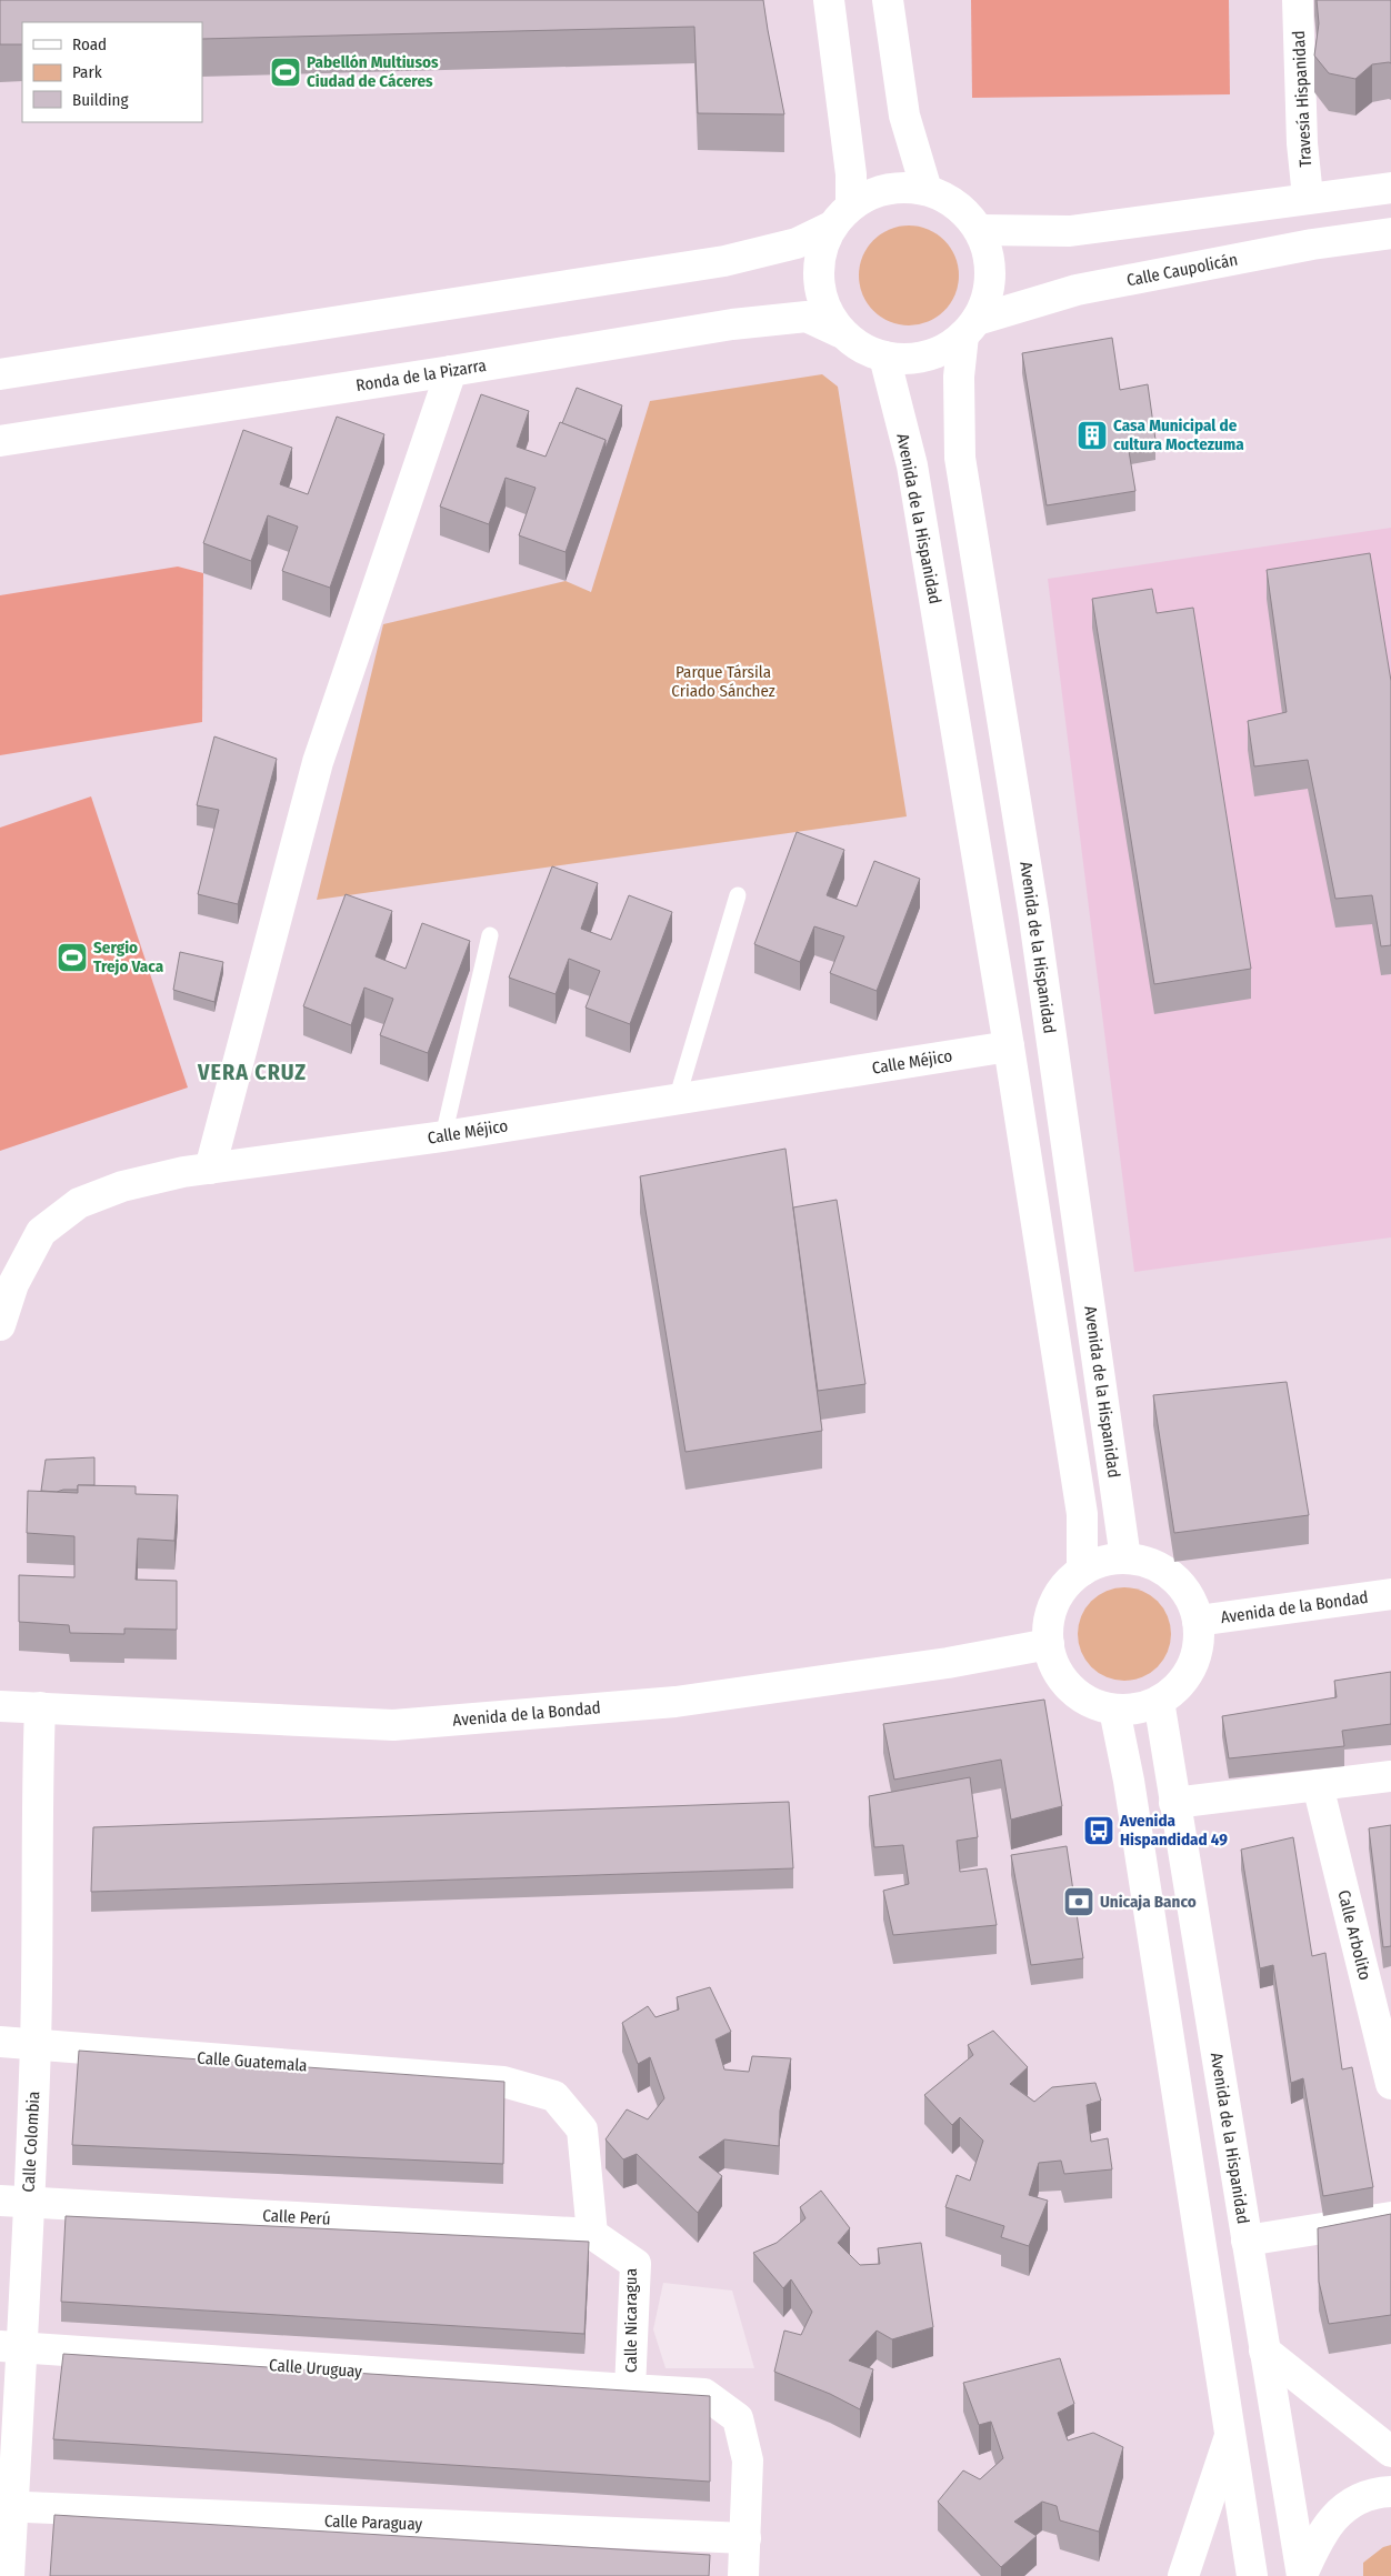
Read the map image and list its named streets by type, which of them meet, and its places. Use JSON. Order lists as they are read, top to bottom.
{
  "streets": {
    "street": [
      "Travesía Hispanidad",
      "Calle Caupolicán",
      "Ronda de la Pizarra",
      "Avenida de la Hispanidad",
      "Calle Méjico",
      "Avenida de la Bondad",
      "Calle Arbolito",
      "Calle Guatemala",
      "Calle Colombia",
      "Calle Perú",
      "Calle Nicaragua",
      "Calle Uruguay",
      "Calle Paraguay"
    ]
  },
  "crossings": [
    ["Calle Caupolicán", "Ronda de la Pizarra"],
    ["Calle Caupolicán", "Avenida de la Hispanidad"],
    ["Ronda de la Pizarra", "Avenida de la Hispanidad"],
    ["Avenida de la Hispanidad", "Calle Méjico"],
    ["Avenida de la Hispanidad", "Avenida de la Bondad"],
    ["Avenida de la Bondad", "Calle Colombia"],
    ["Calle Guatemala", "Calle Colombia"],
    ["Calle Guatemala", "Calle Perú"],
    ["Calle Guatemala", "Calle Nicaragua"],
    ["Calle Colombia", "Calle Perú"],
    ["Calle Colombia", "Calle Uruguay"],
    ["Calle Colombia", "Calle Paraguay"],
    ["Calle Perú", "Calle Nicaragua"],
    ["Calle Nicaragua", "Calle Uruguay"],
    ["Calle Nicaragua", "Calle Paraguay"]
  ],
  "districts": ["VERA CRUZ"],
  "parks": ["Parque Társila Criado Sánchez"],
  "places": {
    "sports": ["Pabellón Multiusos Ciudad de Cáceres", "Sergio Trejo Vaca"],
    "building": ["Casa Municipal de cultura Moctezuma"],
    "bus stop": ["Avenida Hispandidad 49"],
    "bank": ["Unicaja Banco"]
  },
  "legend": ["Road", "Park", "Building"]
}
